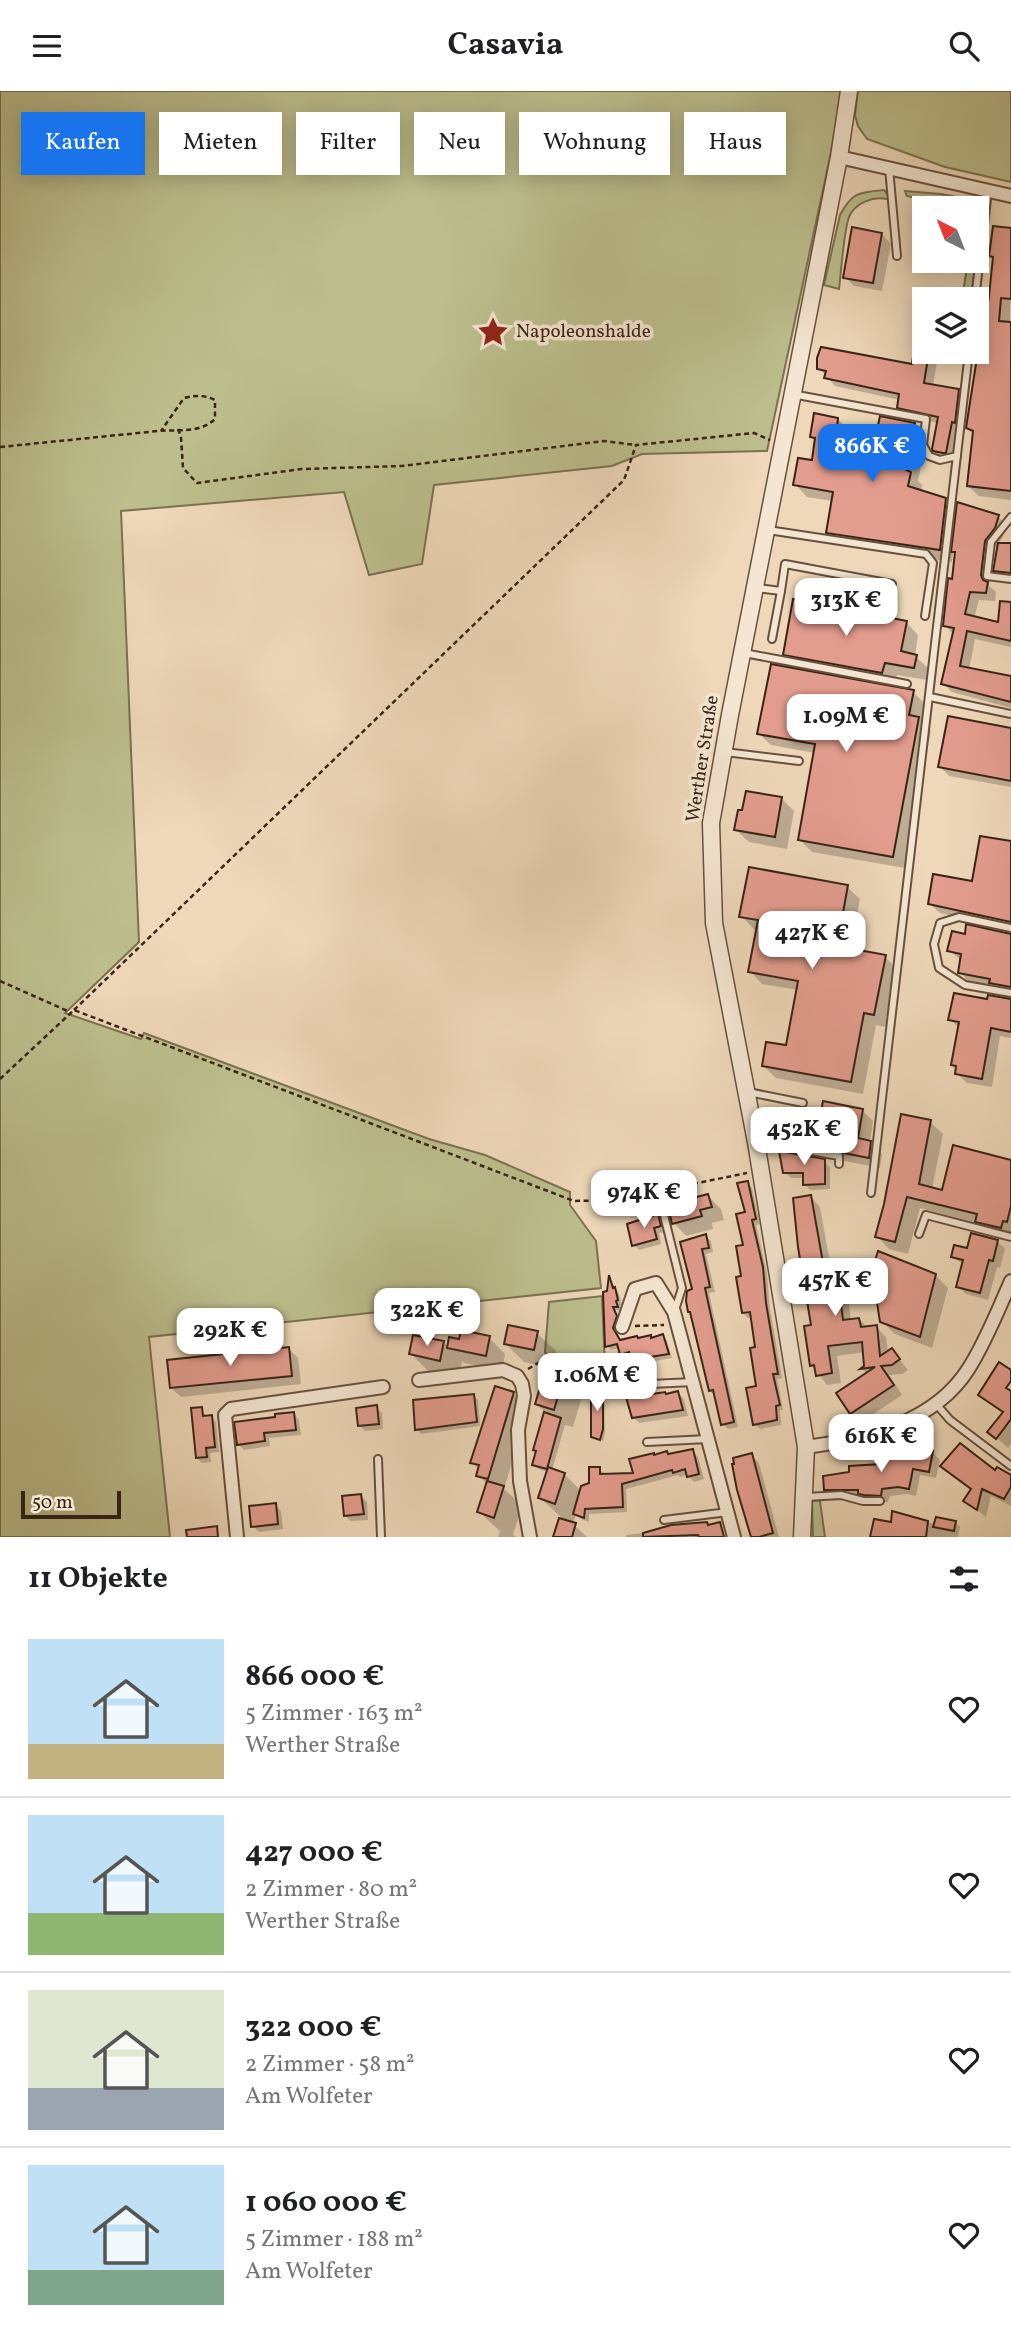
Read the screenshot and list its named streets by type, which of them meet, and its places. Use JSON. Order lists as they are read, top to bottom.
{
  "streets": {
    "street": ["Werther Straße"]
  },
  "places": {
    "place": ["Napoleonshalde"]
  },
  "scale_bar": "50 m",
  "north": "top left",
  "page": {
    "header": "Casavia",
    "chip": [
      "Kaufen",
      "Mieten",
      "Filter",
      "Neu",
      "Wohnung",
      "Haus"
    ],
    "price": [
      "866K €",
      "313K €",
      "1.09M €",
      "427K €",
      "452K €",
      "974K €",
      "457K €",
      "322K €",
      "292K €",
      "1.06M €",
      "616K €"
    ],
    "scale": "50 m",
    "heading": "11 Objekte",
    "list": [
      {
        "name": "866 000 €",
        "note": "5 Zimmer · 163 m² · Werther Straße"
      },
      {
        "name": "427 000 €",
        "note": "2 Zimmer · 80 m² · Werther Straße"
      },
      {
        "name": "322 000 €",
        "note": "2 Zimmer · 58 m² · Am Wolfeter"
      },
      {
        "name": "1 060 000 €",
        "note": "5 Zimmer · 188 m² · Am Wolfeter"
      }
    ]
  }
}
